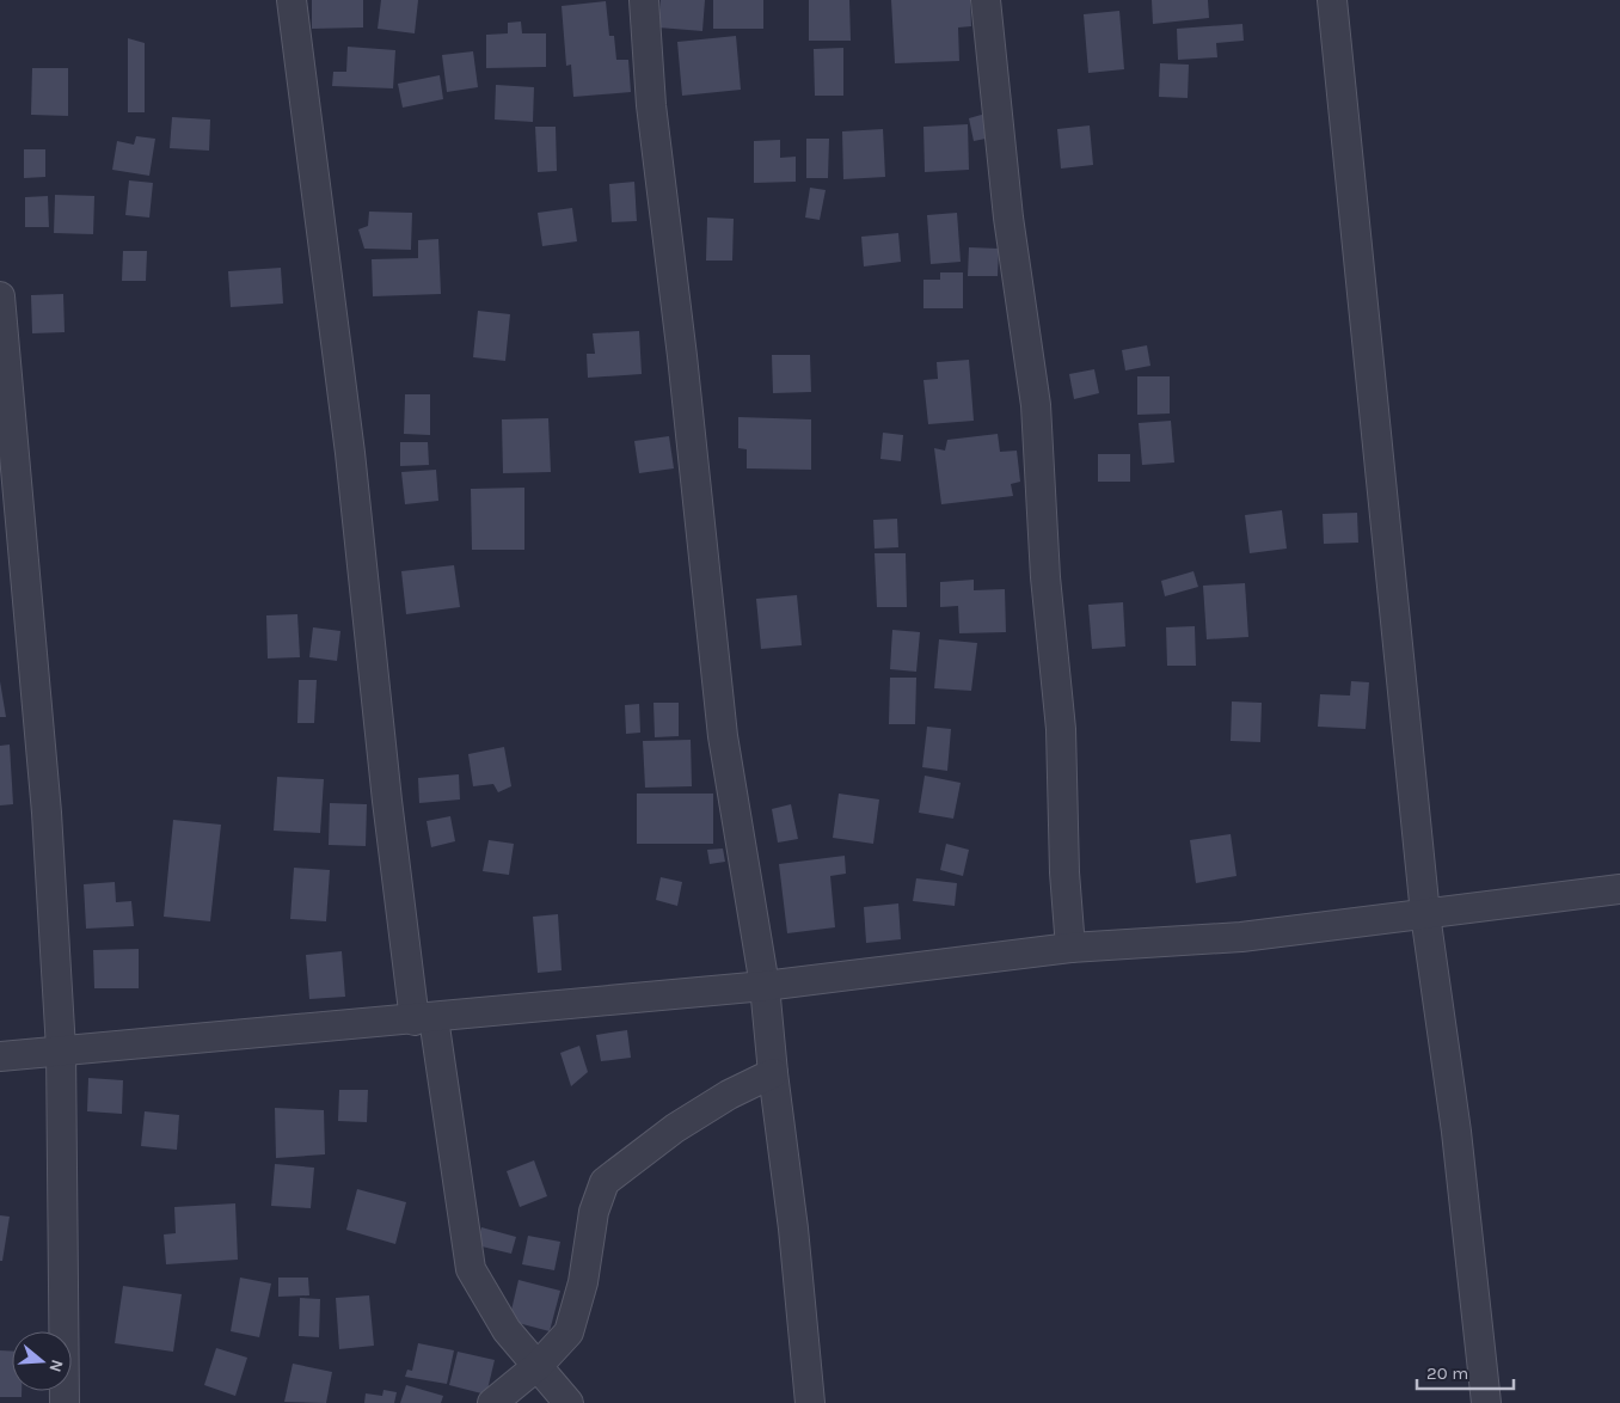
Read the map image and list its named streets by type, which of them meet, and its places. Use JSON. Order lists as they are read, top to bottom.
{
  "scale_bar": "20 m",
  "north": "right"
}
